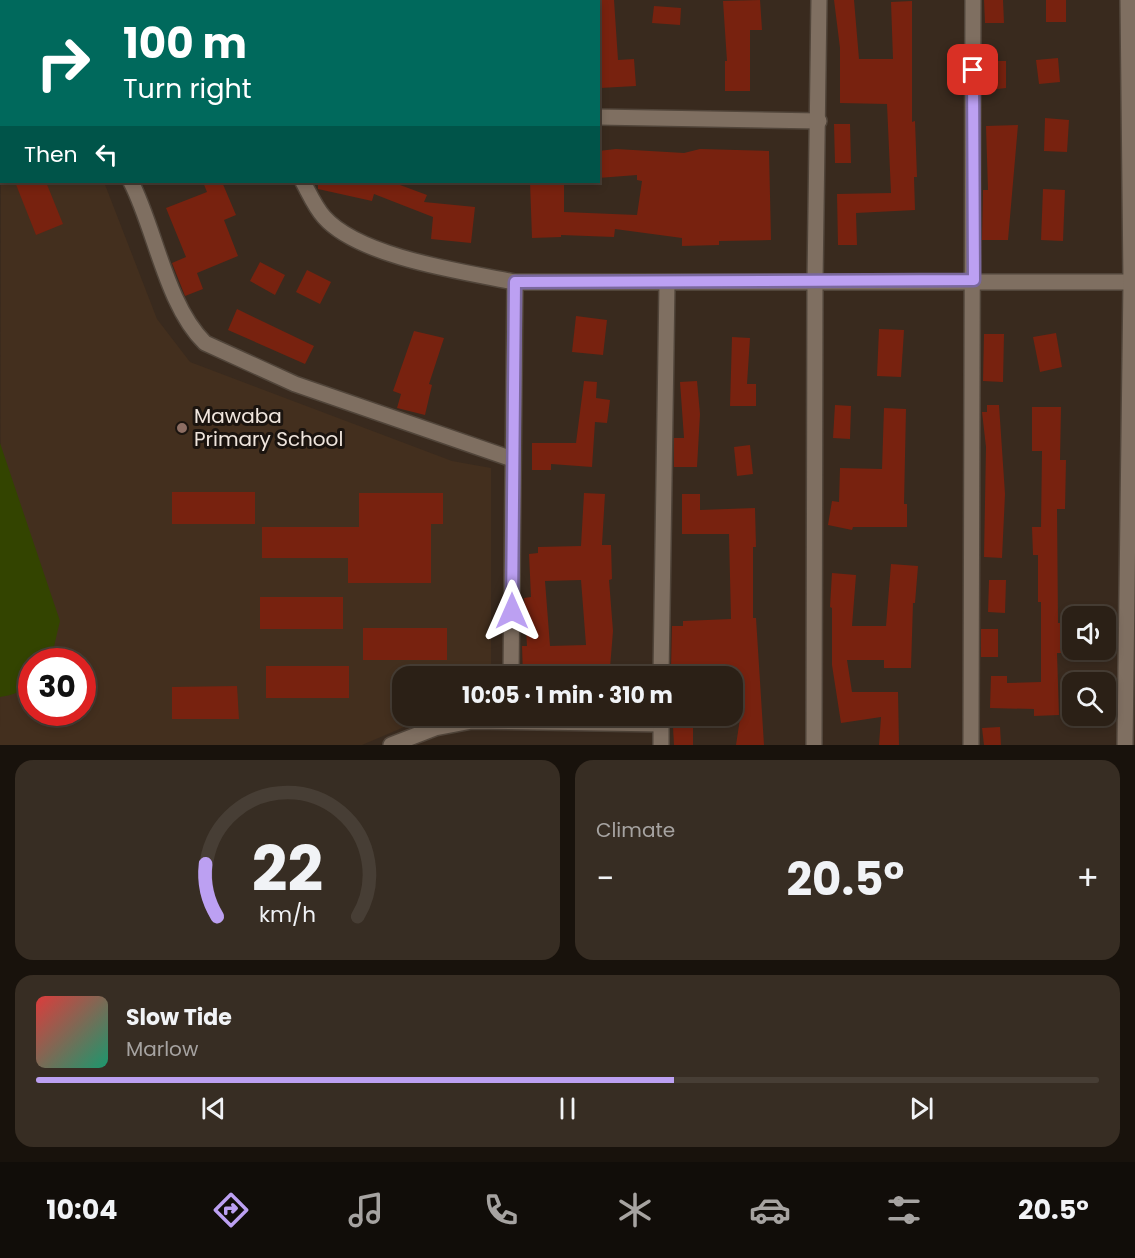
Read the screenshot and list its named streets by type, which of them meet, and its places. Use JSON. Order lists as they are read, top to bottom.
{
  "places": ["Mawaba Primary School"],
  "page": {
    "turn": ["100 m", "Turn right"],
    "then": "Then",
    "limit": "30",
    "trip": "10:05 · 1 min · 310 m",
    "tile": "Climate",
    "heat": ["−", "20.5°", "+"],
    "song": ["Slow Tide", "Marlow"],
    "tabs": ["10:04", "20.5°"],
    "gauge": ["22", "km/h"]
  }
}
